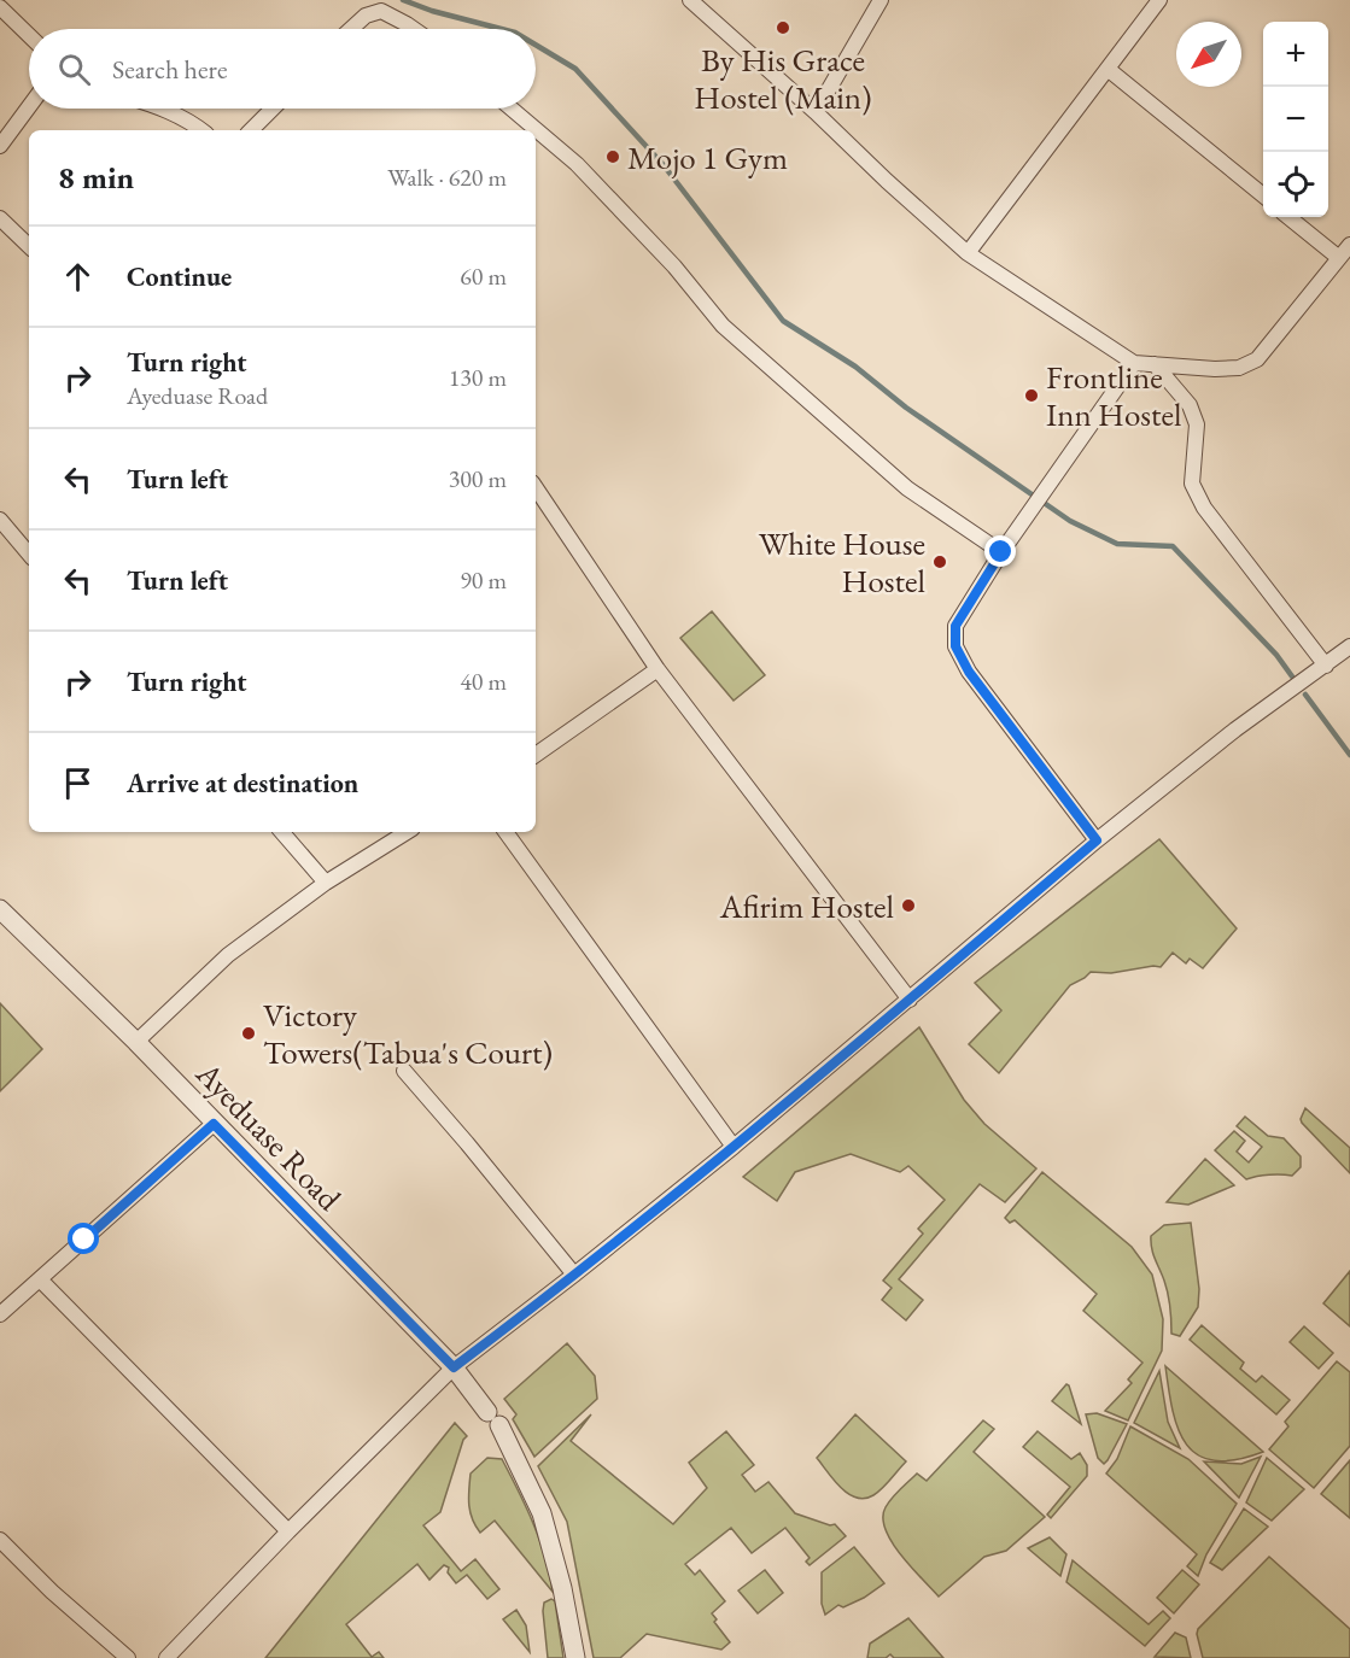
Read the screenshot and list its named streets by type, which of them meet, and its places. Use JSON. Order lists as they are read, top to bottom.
{
  "streets": {
    "street": ["Ayeduase Road"]
  },
  "places": [
    "By His Grace Hostel (Main)",
    "Mojo 1 Gym",
    "Frontline Inn Hostel",
    "White House Hostel",
    "Afirim Hostel",
    "Victory Towers(Tabua's Court)"
  ],
  "north": "bottom left",
  "page": {
    "map_buttons": ["+", "−"],
    "search": "Search here",
    "heading": ["8 min", "Walk · 620 m"],
    "list": [
      ["Continue", "60 m"],
      ["Turn right", "Ayeduase Road", "130 m"],
      ["Turn left", "300 m"],
      ["Turn left", "90 m"],
      ["Turn right", "40 m"],
      "Arrive at destination"
    ]
  }
}
